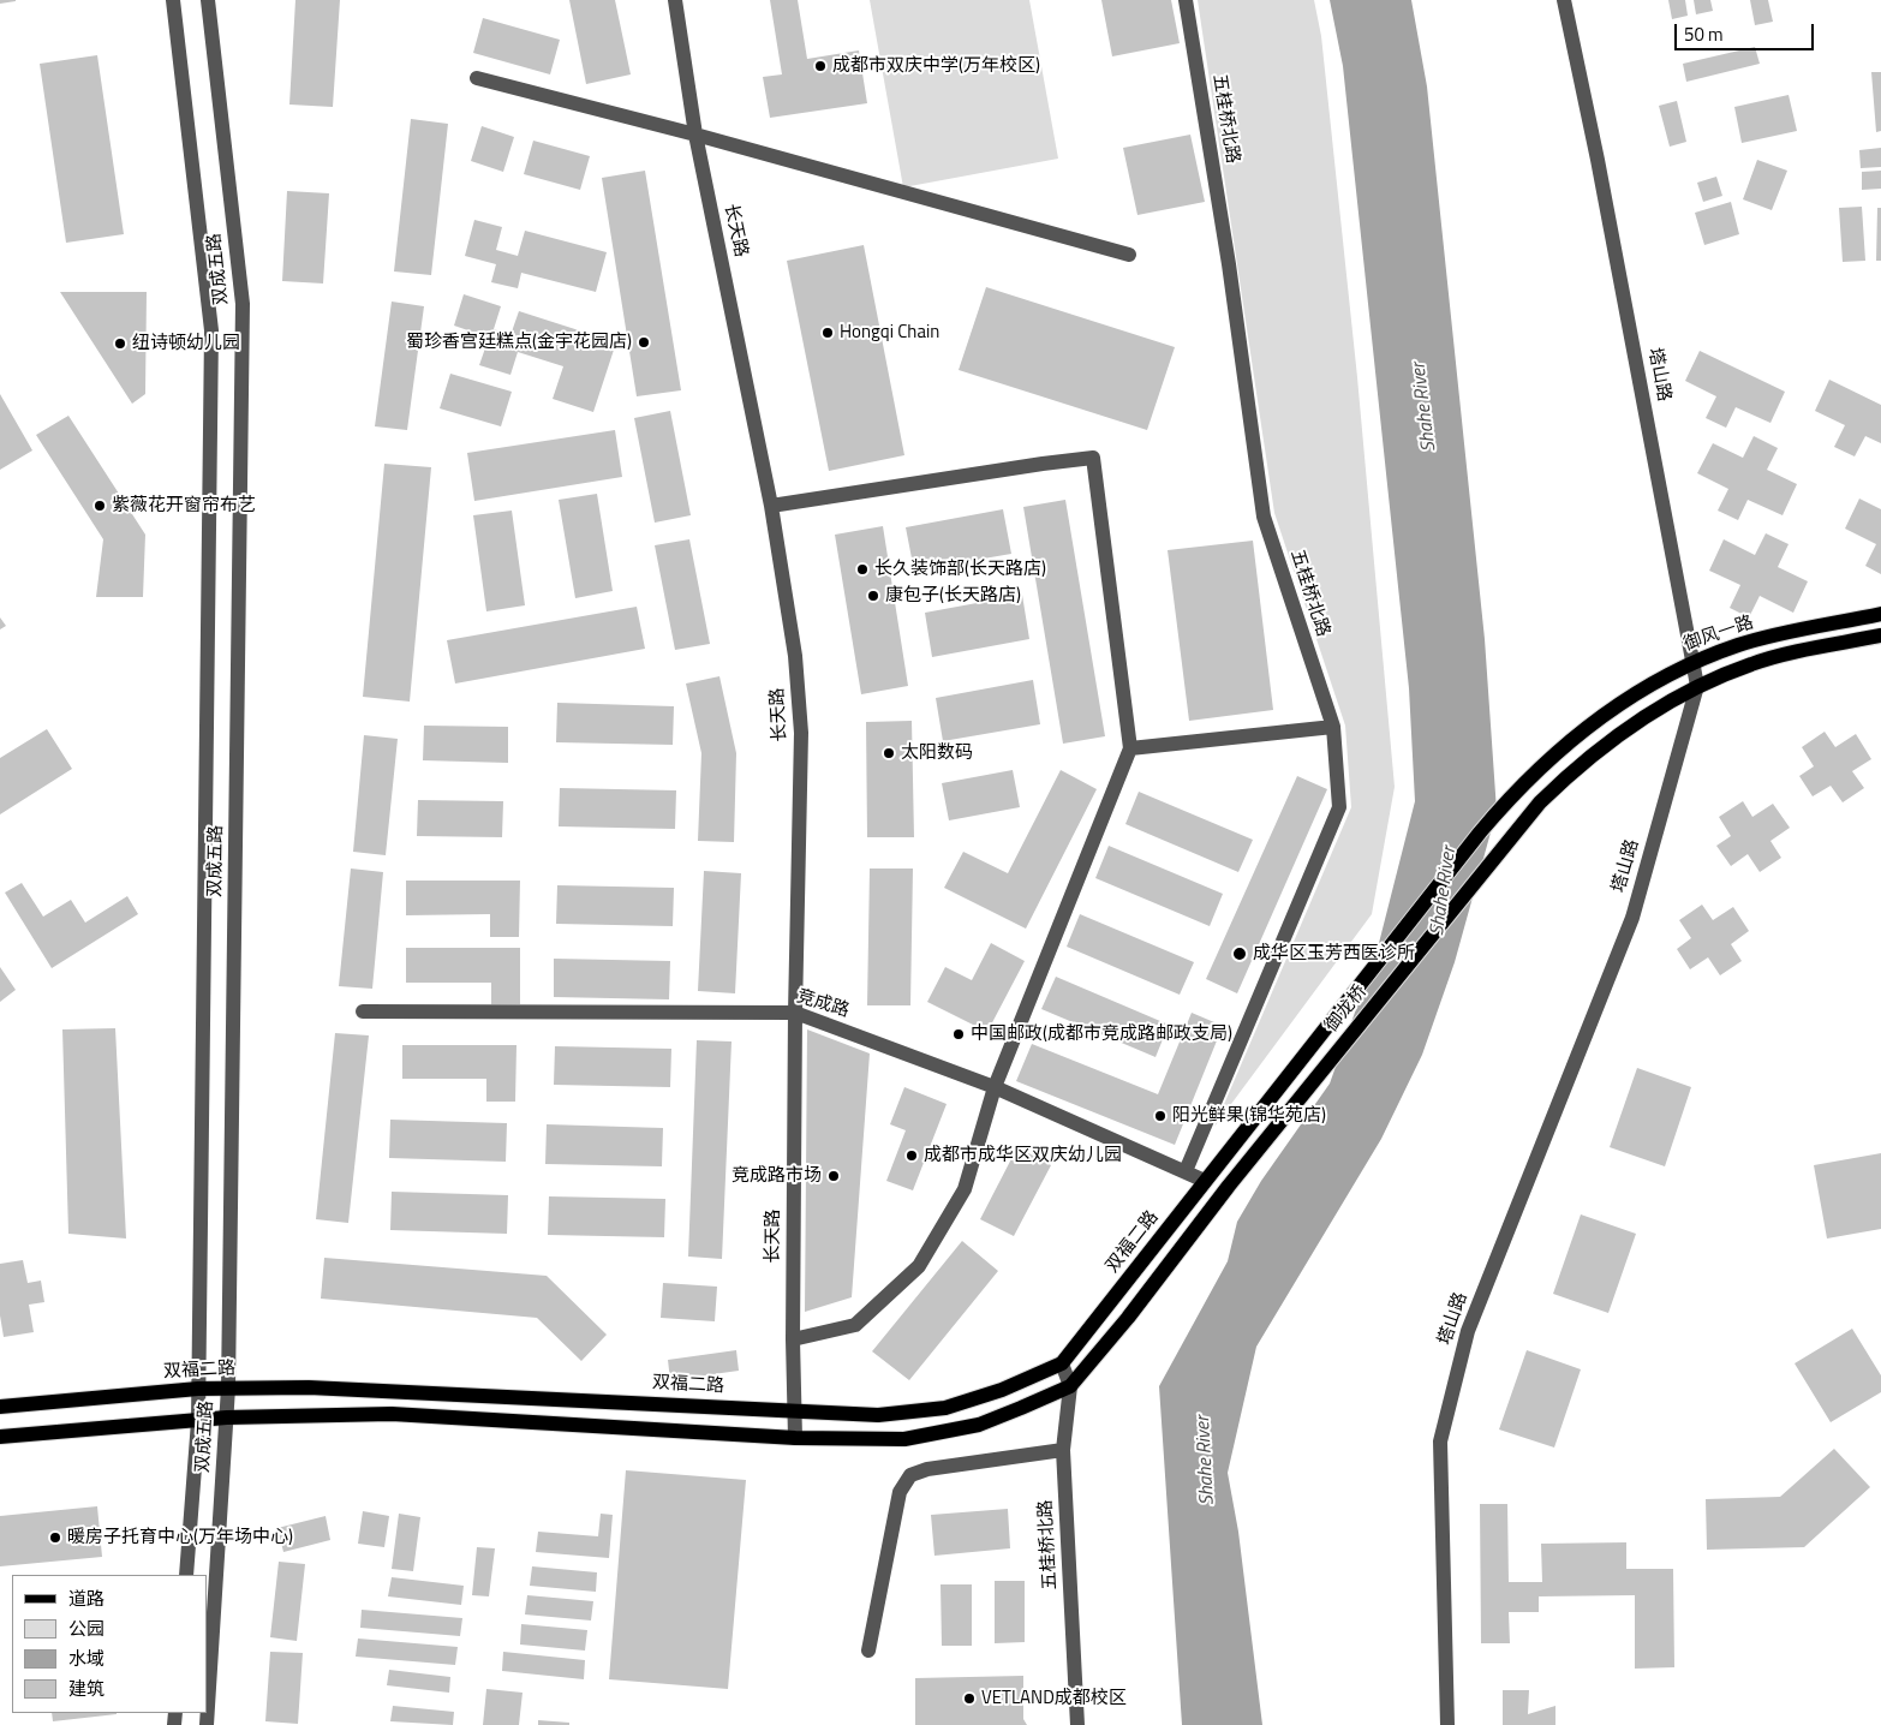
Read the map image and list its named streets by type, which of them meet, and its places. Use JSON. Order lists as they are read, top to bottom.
{
  "streets": {
    "main road": ["御风一路", "御龙桥", "双福二路"],
    "street": [
      "五桂桥北路",
      "长天路",
      "双成五路",
      "塔山路",
      "竞成路"
    ]
  },
  "crossings": [
    ["五桂桥北路", "竞成路"],
    ["五桂桥北路", "御龙桥"],
    ["五桂桥北路", "双福二路"],
    ["长天路", "竞成路"],
    ["长天路", "双福二路"],
    ["双成五路", "双福二路"],
    ["塔山路", "御风一路"],
    ["塔山路", "御龙桥"],
    ["御风一路", "御龙桥"],
    ["竞成路", "双福二路"],
    ["御龙桥", "双福二路"]
  ],
  "water": ["Shahe River"],
  "places": [
    "成都市双庆中学(万年校区)",
    "Hongqi Chain",
    "蜀珍香宫廷糕点(金宇花园店)",
    "纽诗顿幼儿园",
    "紫薇花开窗帘布艺",
    "长久装饰部(长天路店)",
    "康包子(长天路店)",
    "太阳数码",
    "成华区玉芳西医诊所",
    "中国邮政(成都市竞成路邮政支局)",
    "阳光鲜果(锦华苑店)",
    "成都市成华区双庆幼儿园",
    "竞成路市场",
    "暖房子托育中心(万年场中心)",
    "VETLAND成都校区"
  ],
  "legend": [
    "道路",
    "公园",
    "水域",
    "建筑"
  ],
  "scale_bar": "50 m"
}
